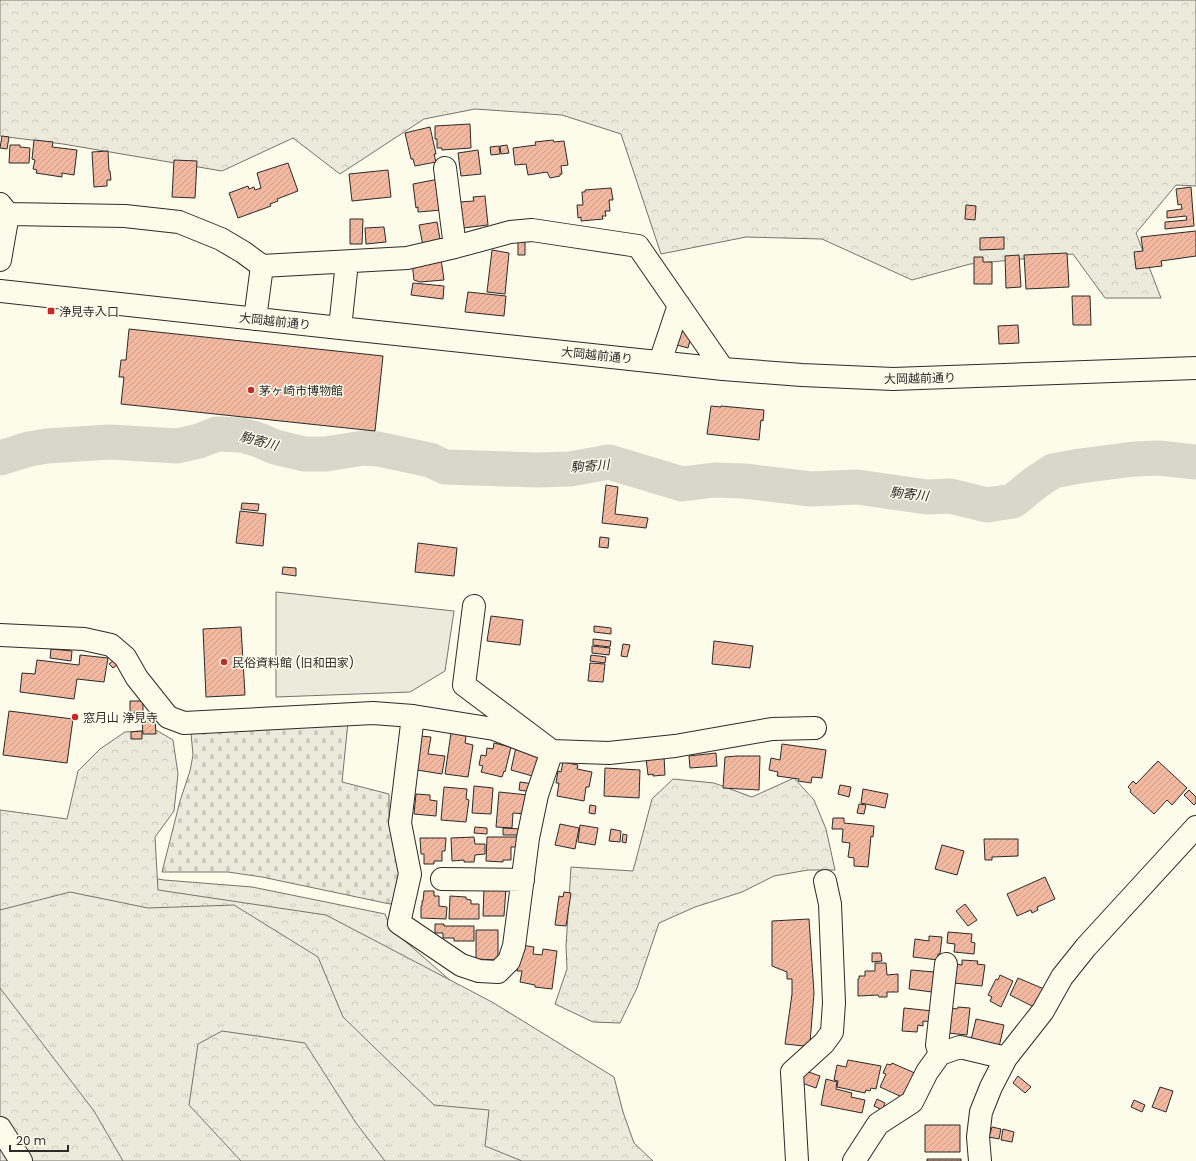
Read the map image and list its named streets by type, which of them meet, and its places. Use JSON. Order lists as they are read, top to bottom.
{
  "streets": {
    "street": ["大岡越前通り"]
  },
  "water": ["駒寄川"],
  "places": {
    "transit": ["浄見寺入口"],
    "other": ["茅ヶ崎市博物館", "民俗資料館 (旧和田家)", "窓月山 浄見寺"]
  },
  "scale_bar": "20 m"
}
